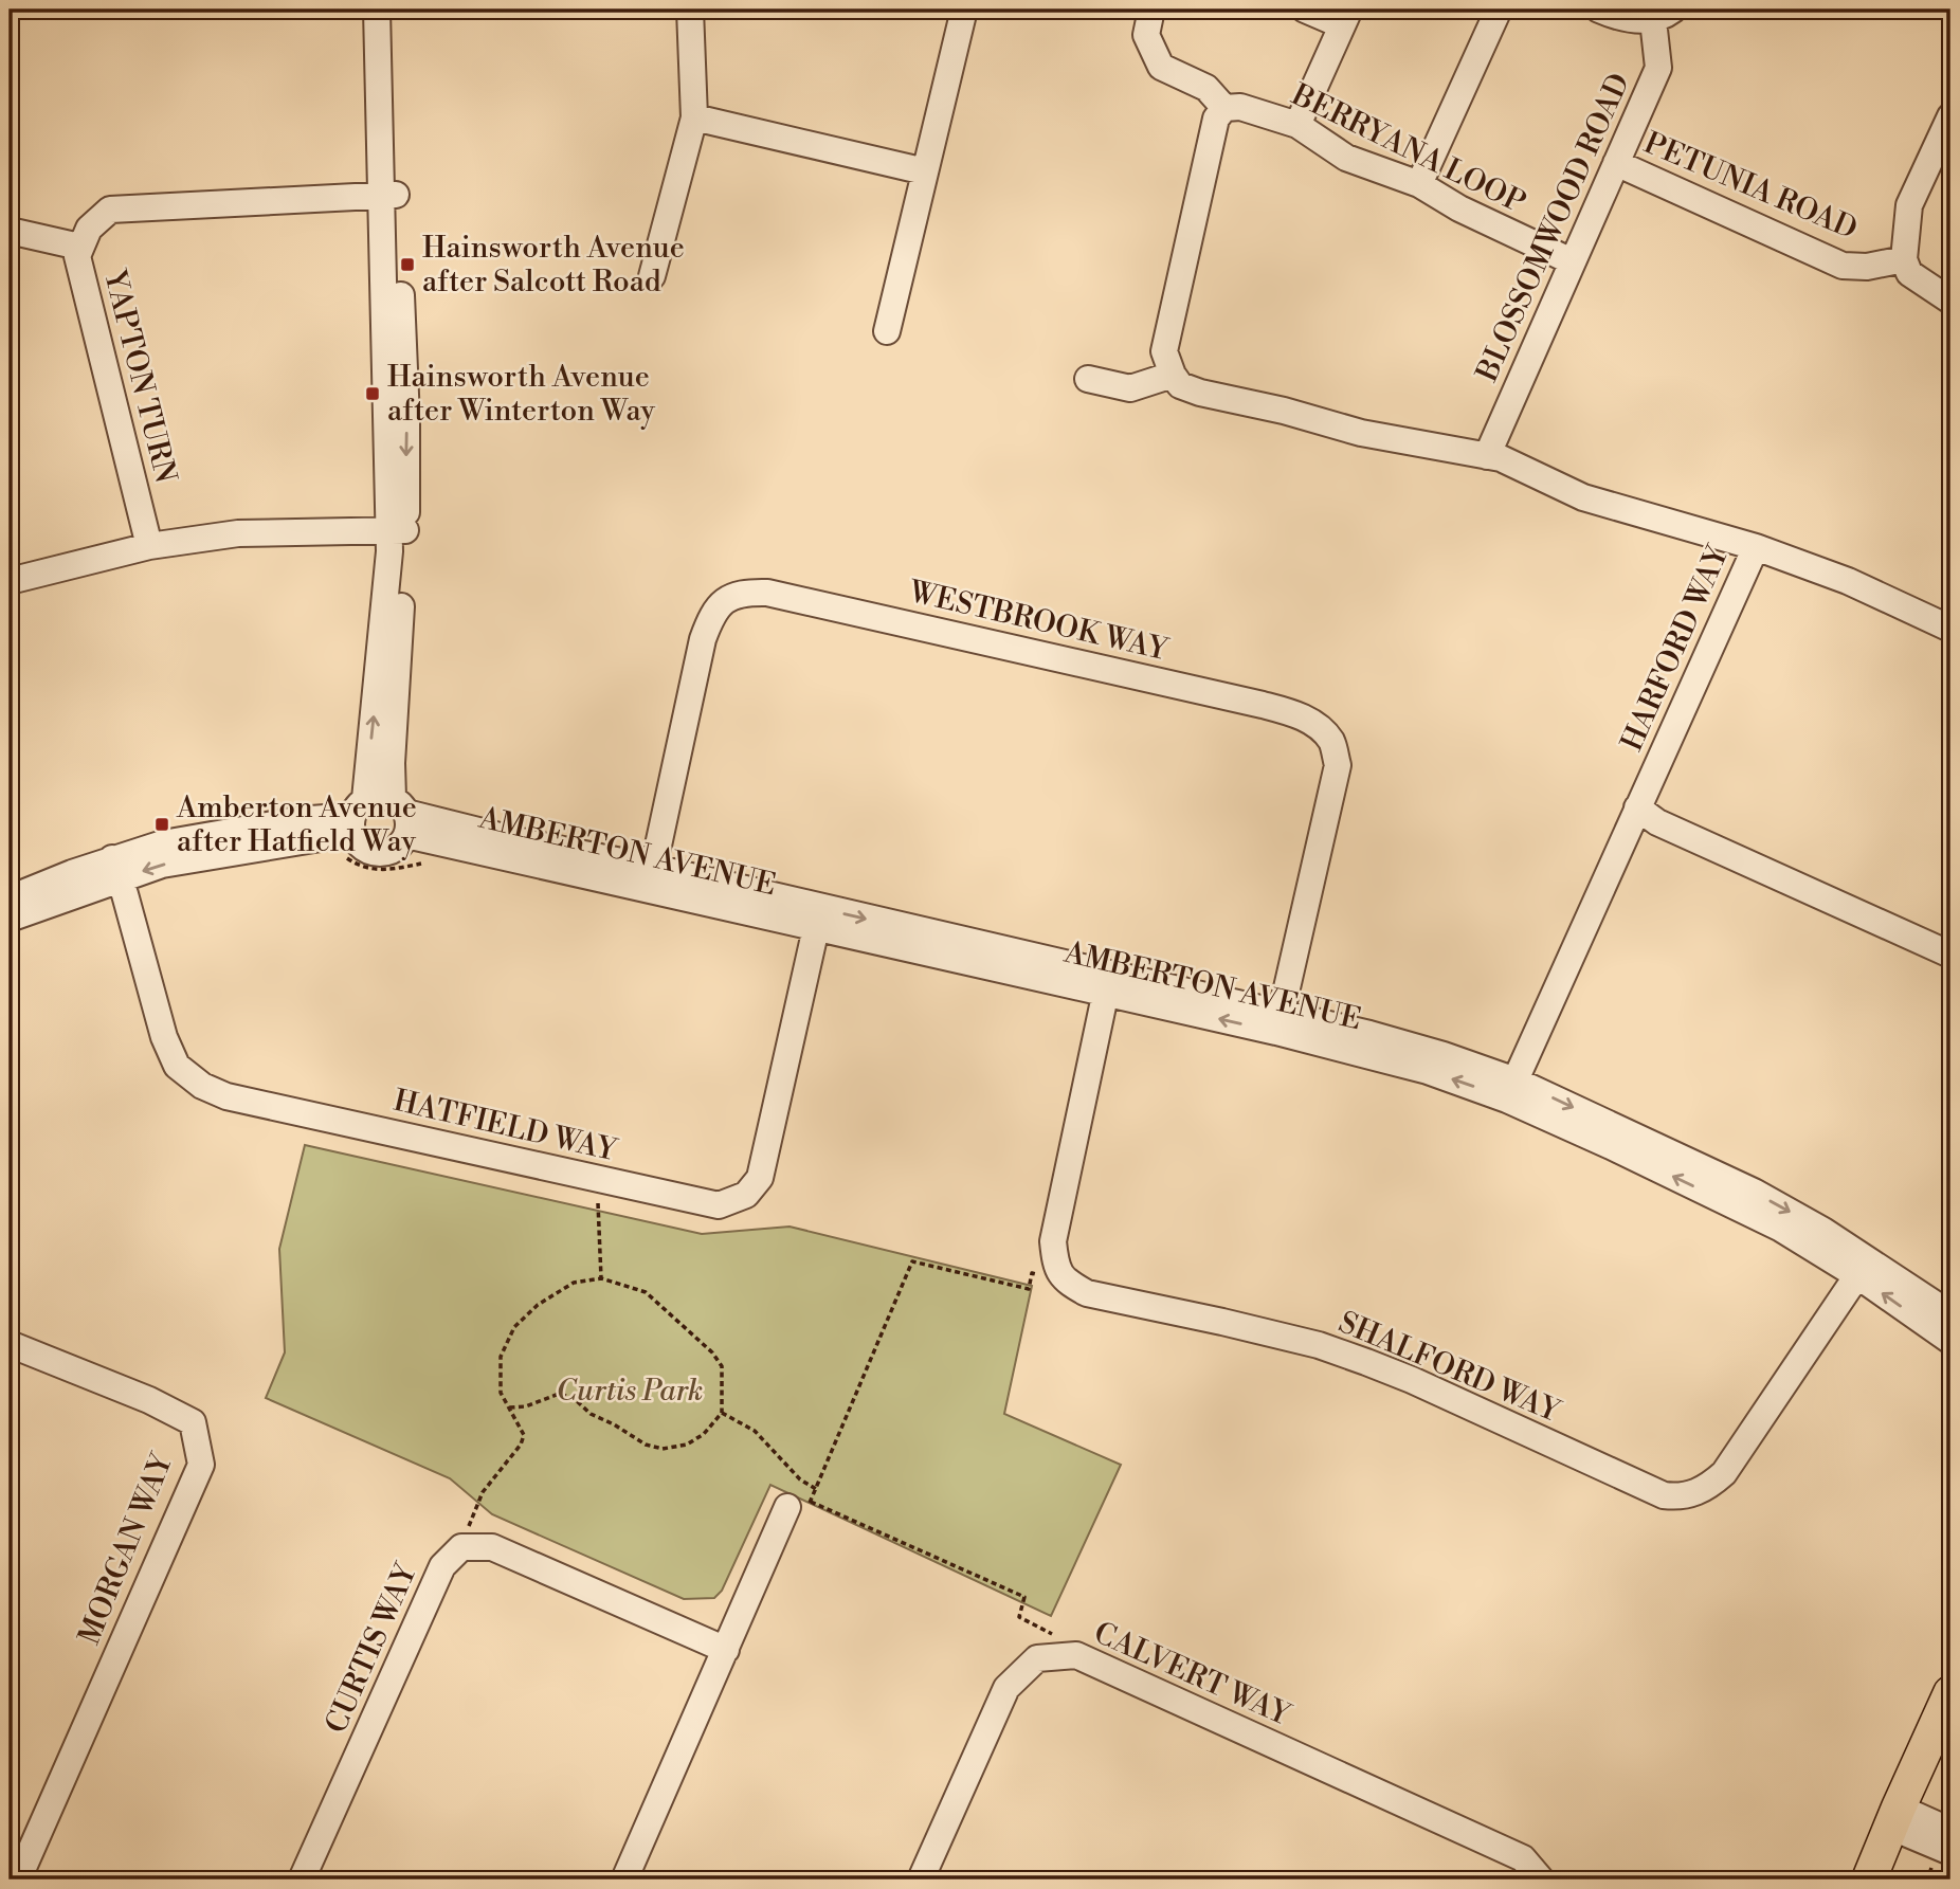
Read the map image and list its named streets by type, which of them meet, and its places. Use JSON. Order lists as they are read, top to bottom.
{
  "streets": {
    "street": [
      "BERRYANA LOOP",
      "PETUNIA ROAD",
      "BLOSSOMWOOD ROAD",
      "YAPTON TURN",
      "WESTBROOK WAY",
      "HARFORD WAY",
      "AMBERTON AVENUE",
      "HATFIELD WAY",
      "SHALFORD WAY",
      "MORGAN WAY",
      "CURTIS WAY",
      "CALVERT WAY"
    ]
  },
  "crossings": [
    ["BERRYANA LOOP", "BLOSSOMWOOD ROAD"],
    ["PETUNIA ROAD", "BLOSSOMWOOD ROAD"],
    ["WESTBROOK WAY", "AMBERTON AVENUE"],
    ["HARFORD WAY", "AMBERTON AVENUE"],
    ["AMBERTON AVENUE", "HATFIELD WAY"],
    ["AMBERTON AVENUE", "SHALFORD WAY"]
  ],
  "parks": ["Curtis Park"],
  "places": {
    "transit": ["Hainsworth Avenue after Salcott Road", "Hainsworth Avenue after Winterton Way", "Amberton Avenue after Hatfield Way"]
  }
}
